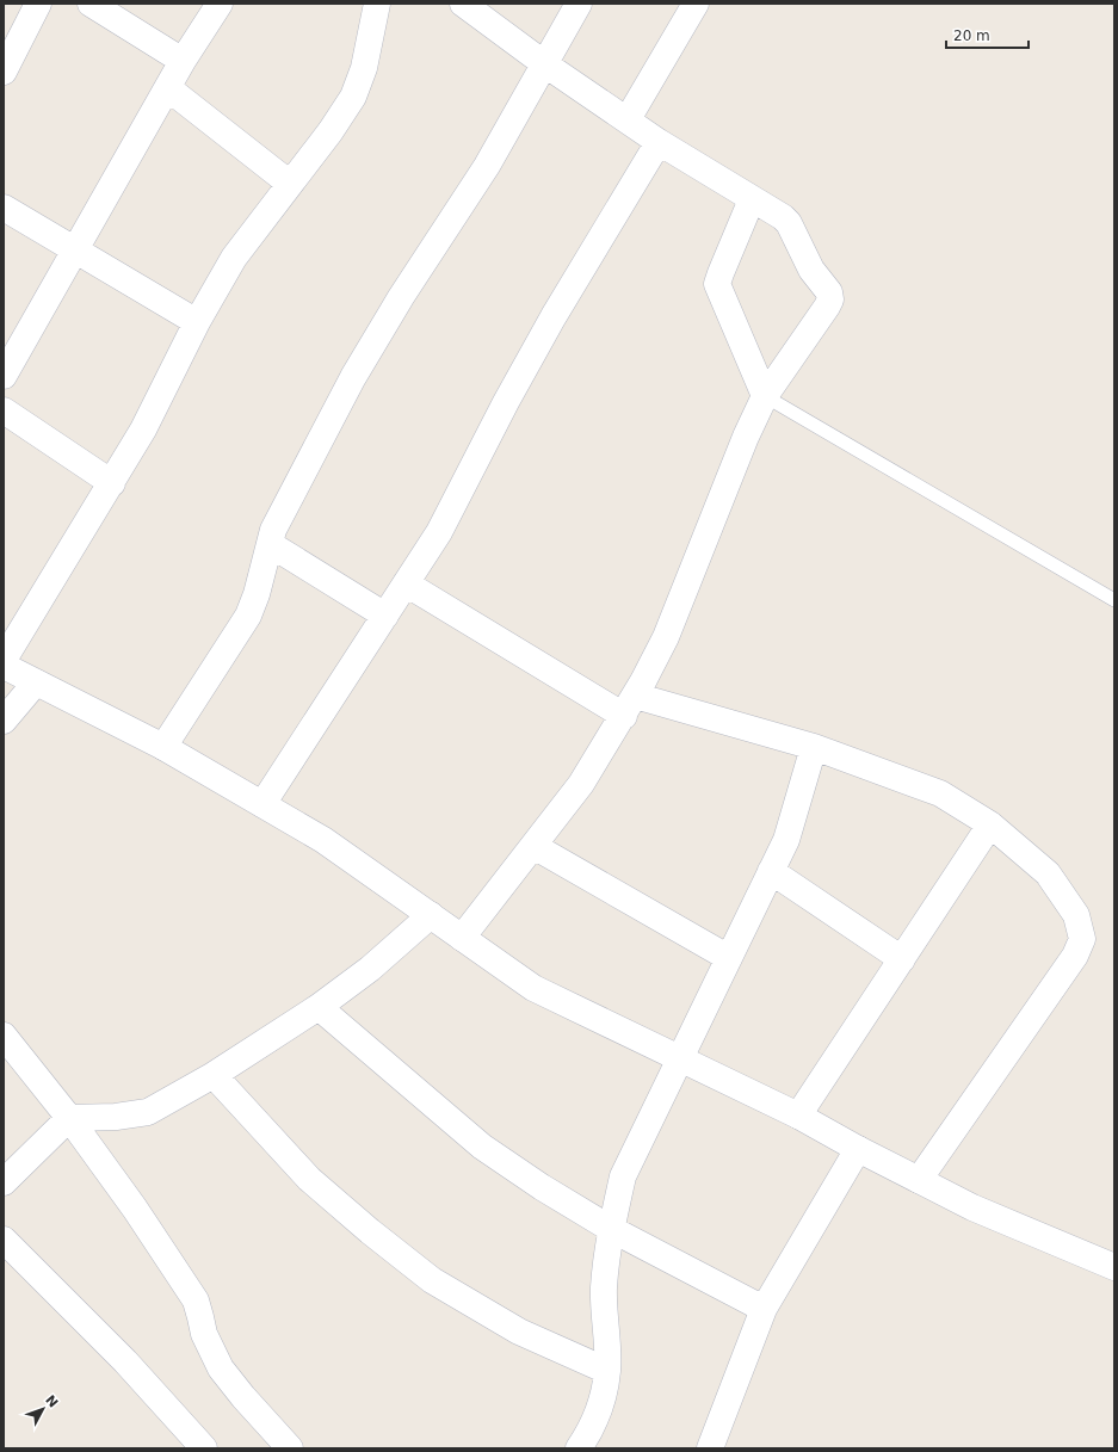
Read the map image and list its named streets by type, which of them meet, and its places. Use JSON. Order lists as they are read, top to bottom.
{
  "scale_bar": "20 m",
  "north": "top right"
}
